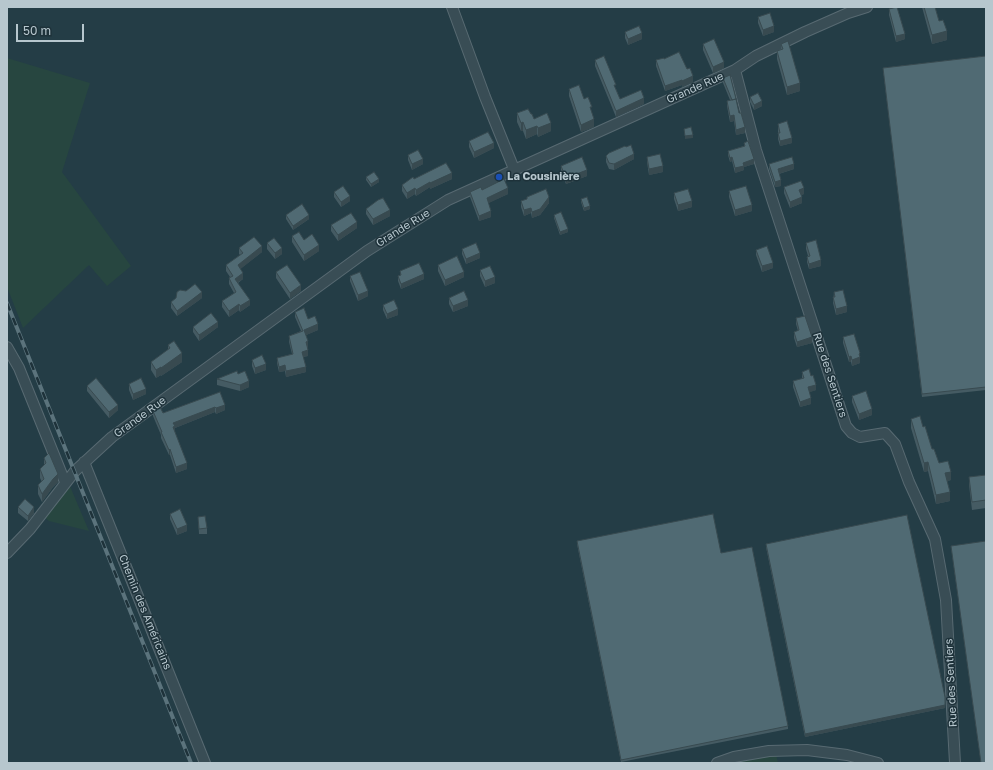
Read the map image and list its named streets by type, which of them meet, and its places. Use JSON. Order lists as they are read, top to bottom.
{
  "streets": {
    "street": ["Grande Rue", "Rue des Sentiers", "Chemin des Américains"]
  },
  "crossings": [
    ["Grande Rue", "Rue des Sentiers"],
    ["Grande Rue", "Chemin des Américains"]
  ],
  "places": ["La Cousinière"],
  "scale_bar": "50 m"
}
